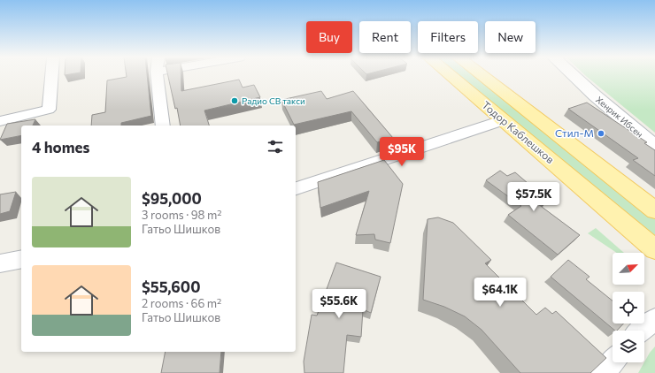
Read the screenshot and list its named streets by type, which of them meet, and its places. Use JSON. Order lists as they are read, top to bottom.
{
  "streets": {
    "main road": ["Хенрик Ибсен", "Тодор Каблешков"]
  },
  "places": ["Радио СВ такси", "Стил-М"],
  "north": "top right",
  "page": {
    "chip": [
      "Buy",
      "Rent",
      "Filters",
      "New"
    ],
    "heading": "4 homes",
    "price": [
      "$95K",
      "$57.5K",
      "$64.1K",
      "$55.6K"
    ],
    "list": [
      {
        "name": "$95,000",
        "note": "3 rooms · 98 m² · Гатьо Шишков"
      },
      {
        "name": "$55,600",
        "note": "2 rooms · 66 m² · Гатьо Шишков"
      }
    ]
  }
}
